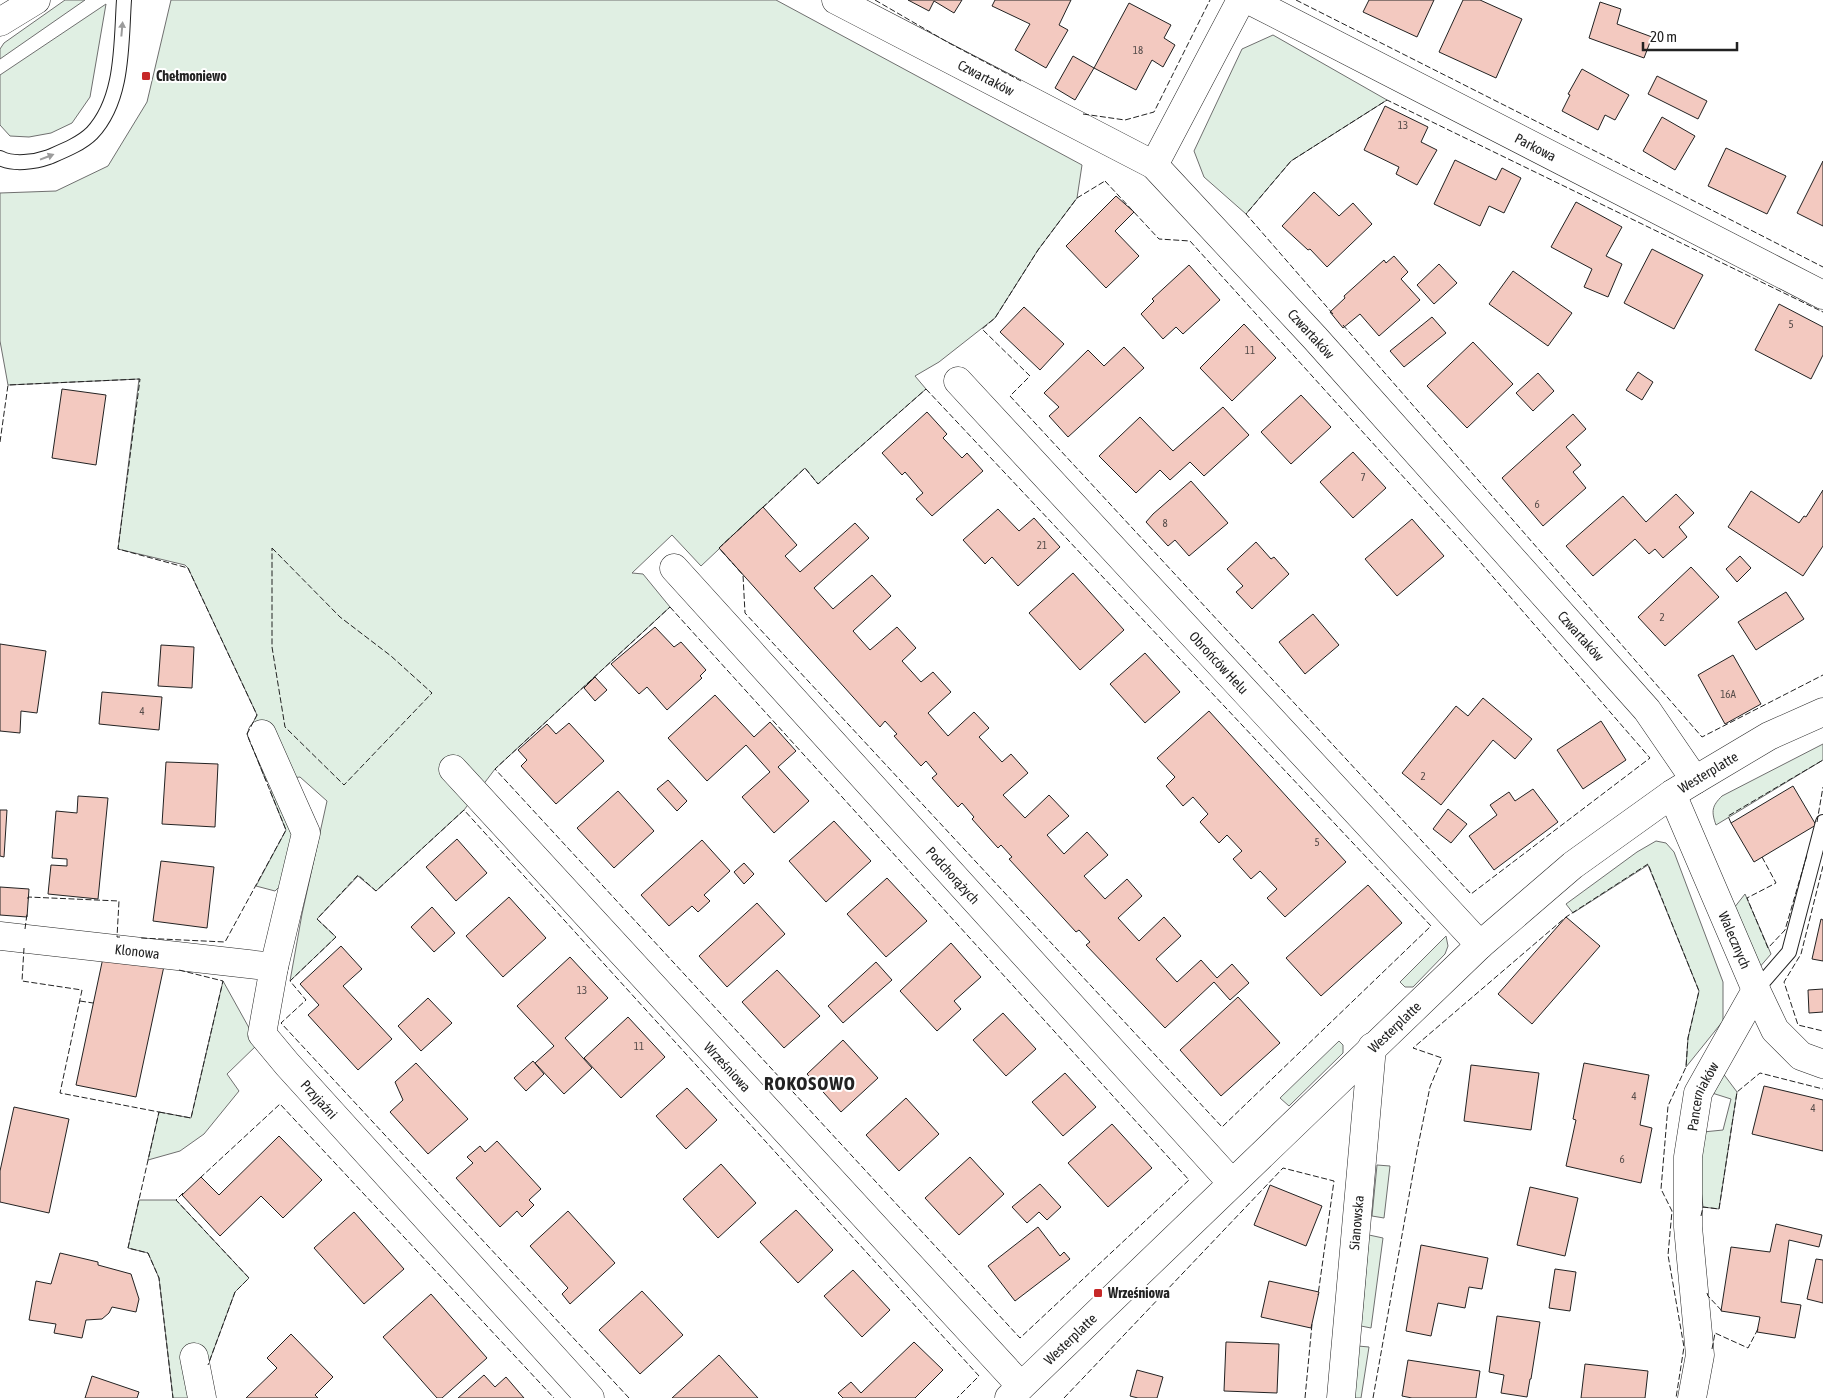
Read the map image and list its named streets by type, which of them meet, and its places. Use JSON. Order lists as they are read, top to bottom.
{
  "streets": {
    "street": [
      "Czwartaków",
      "Parkowa",
      "Obrońców Helu",
      "Westerplatte",
      "Podchorążych",
      "Walecznych",
      "Klonowa",
      "Wrześniowa",
      "Pancerniaków",
      "Przyjaźni",
      "Sianowska"
    ]
  },
  "crossings": [
    ["Czwartaków", "Westerplatte"],
    ["Czwartaków", "Walecznych"],
    ["Obrońców Helu", "Westerplatte"],
    ["Westerplatte", "Podchorążych"],
    ["Westerplatte", "Walecznych"],
    ["Westerplatte", "Wrześniowa"],
    ["Westerplatte", "Sianowska"],
    ["Walecznych", "Pancerniaków"],
    ["Klonowa", "Przyjaźni"]
  ],
  "districts": ["ROKOSOWO"],
  "places": {
    "transit": ["Chełmoniewo", "Wrześniowa"]
  },
  "house_numbers": [
    "18",
    "13",
    "5",
    "11",
    "7",
    "6",
    "8",
    "21",
    "2",
    "16A",
    "4",
    "2",
    "5",
    "13",
    "11",
    "4",
    "4",
    "6"
  ],
  "scale_bar": "20 m"
}
